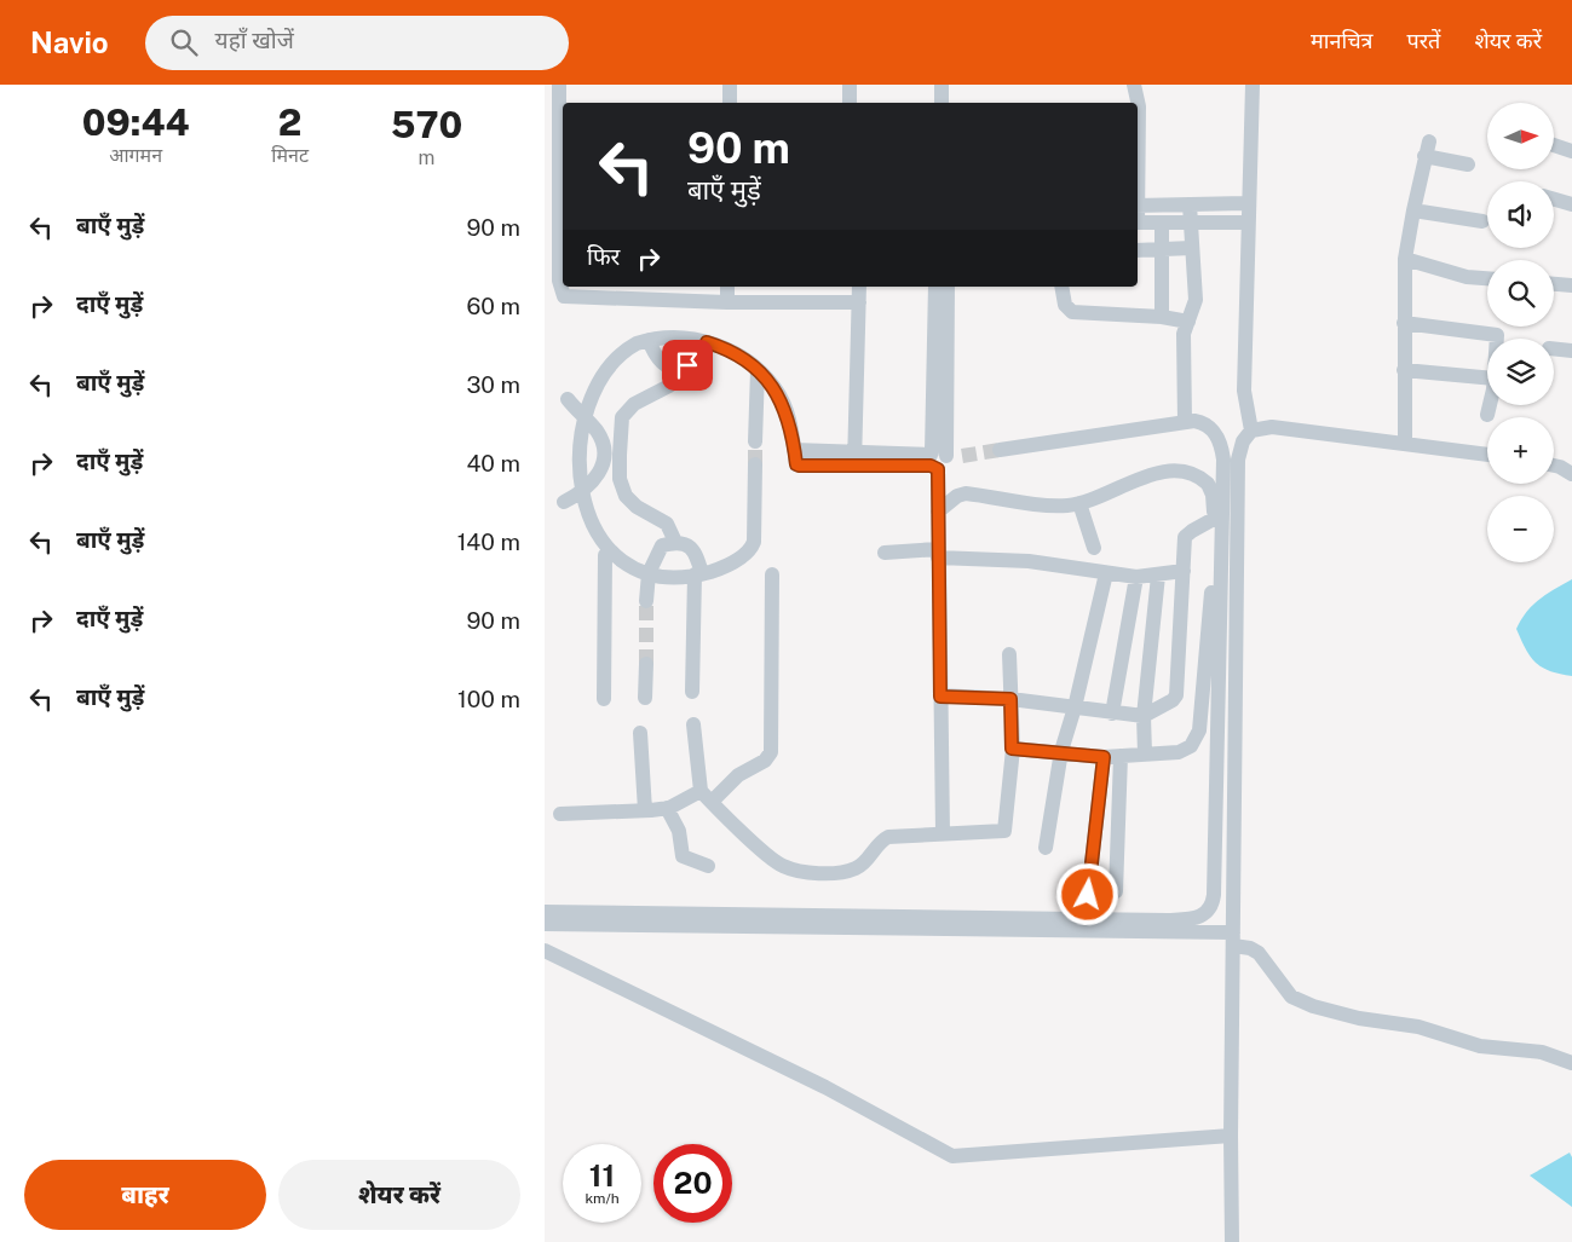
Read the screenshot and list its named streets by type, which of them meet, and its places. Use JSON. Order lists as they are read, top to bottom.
{
  "north": "right",
  "page": {
    "header": "Navio",
    "search": "यहाँ खोजें",
    "nav": ["मानचित्र", "परतें", "शेयर करें"],
    "eta": [
      "09:44",
      "आगमन",
      "2",
      "मिनट",
      "570",
      "m"
    ],
    "map_buttons": ["+", "−"],
    "turn": ["90 m", "बाएँ मुड़ें"],
    "list": [
      {
        "name": "बाएँ मुड़ें",
        "value": "90 m"
      },
      {
        "name": "दाएँ मुड़ें",
        "value": "60 m"
      },
      {
        "name": "बाएँ मुड़ें",
        "value": "30 m"
      },
      {
        "name": "दाएँ मुड़ें",
        "value": "40 m"
      },
      {
        "name": "बाएँ मुड़ें",
        "value": "140 m"
      },
      {
        "name": "दाएँ मुड़ें",
        "value": "90 m"
      },
      {
        "name": "बाएँ मुड़ें",
        "value": "100 m"
      }
    ],
    "then": "फिर",
    "speed": "11 km/h",
    "limit": "20",
    "buttons": ["बाहर", "शेयर करें"]
  }
}
